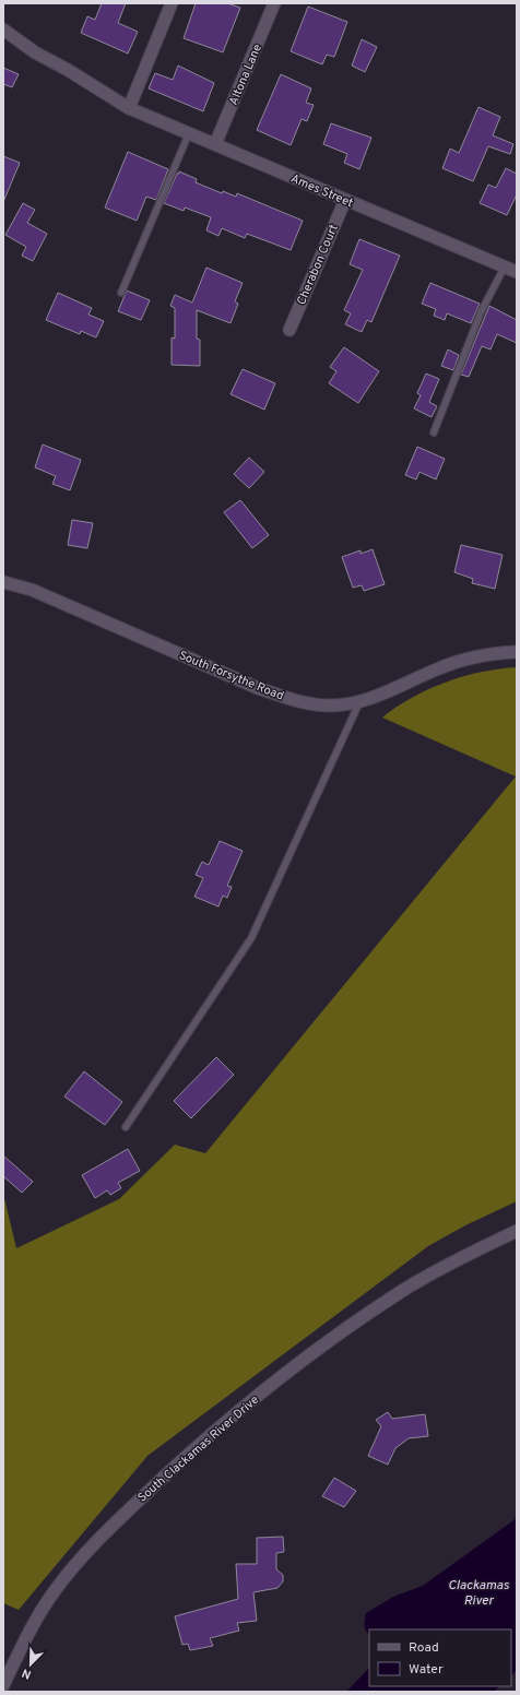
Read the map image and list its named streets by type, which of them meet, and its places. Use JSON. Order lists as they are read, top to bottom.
{
  "streets": {
    "street": [
      "Altona Lane",
      "Ames Street",
      "Cherabon Court",
      "South Forsythe Road",
      "South Clackamas River Drive"
    ]
  },
  "crossings": [
    ["Altona Lane", "Ames Street"],
    ["Ames Street", "Cherabon Court"]
  ],
  "water": ["Clackamas River"],
  "legend": ["Road", "Water"],
  "north": "bottom left"
}
